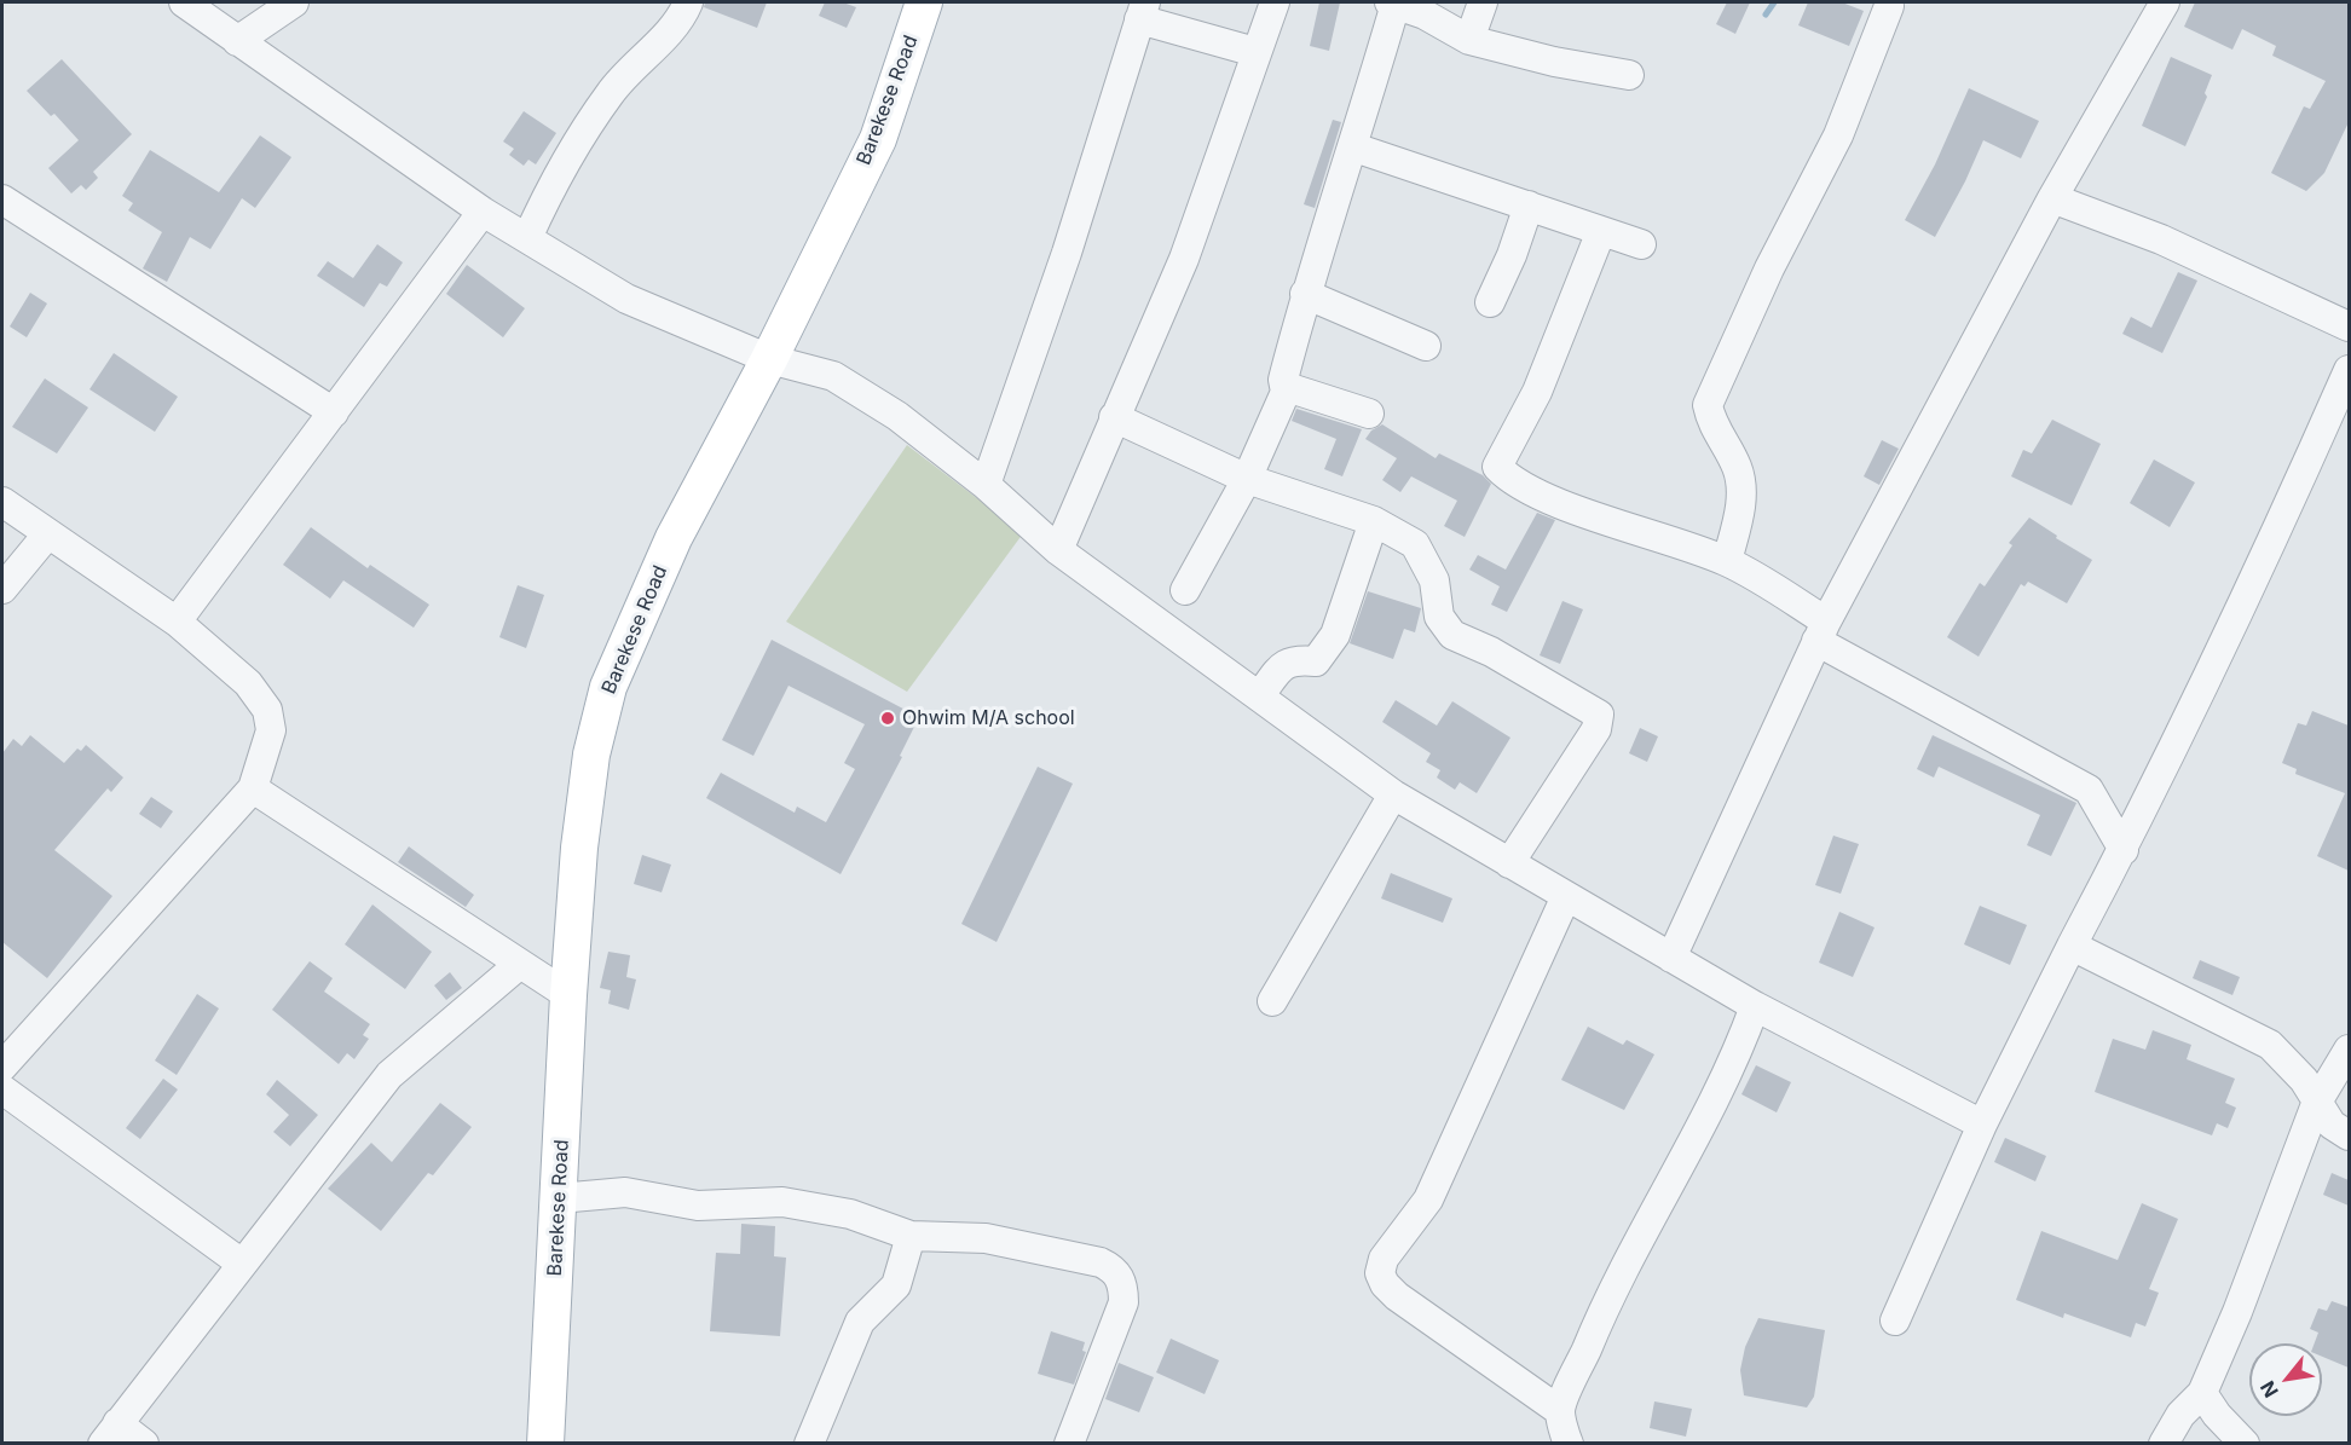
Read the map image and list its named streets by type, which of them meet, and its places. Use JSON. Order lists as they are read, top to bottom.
{
  "streets": {
    "main road": ["Barekese Road"]
  },
  "places": ["Ohwim M/A school"],
  "north": "bottom left"
}
